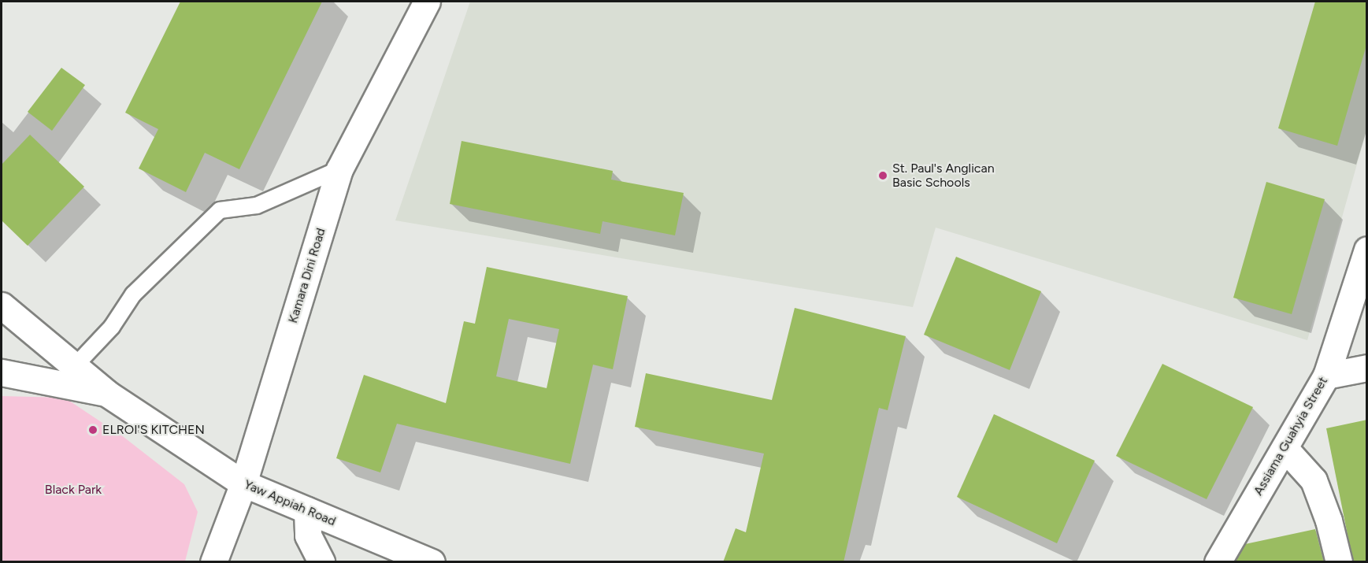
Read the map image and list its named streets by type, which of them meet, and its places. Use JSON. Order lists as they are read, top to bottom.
{
  "streets": {
    "street": ["Kamara Dini Road", "Assiama Guahyia Street", "Yaw Appiah Road"]
  },
  "crossings": [
    ["Kamara Dini Road", "Yaw Appiah Road"]
  ],
  "parks": ["Black Park"],
  "places": ["St. Paul's Anglican Basic Schools", "ELROI'S KITCHEN"]
}
